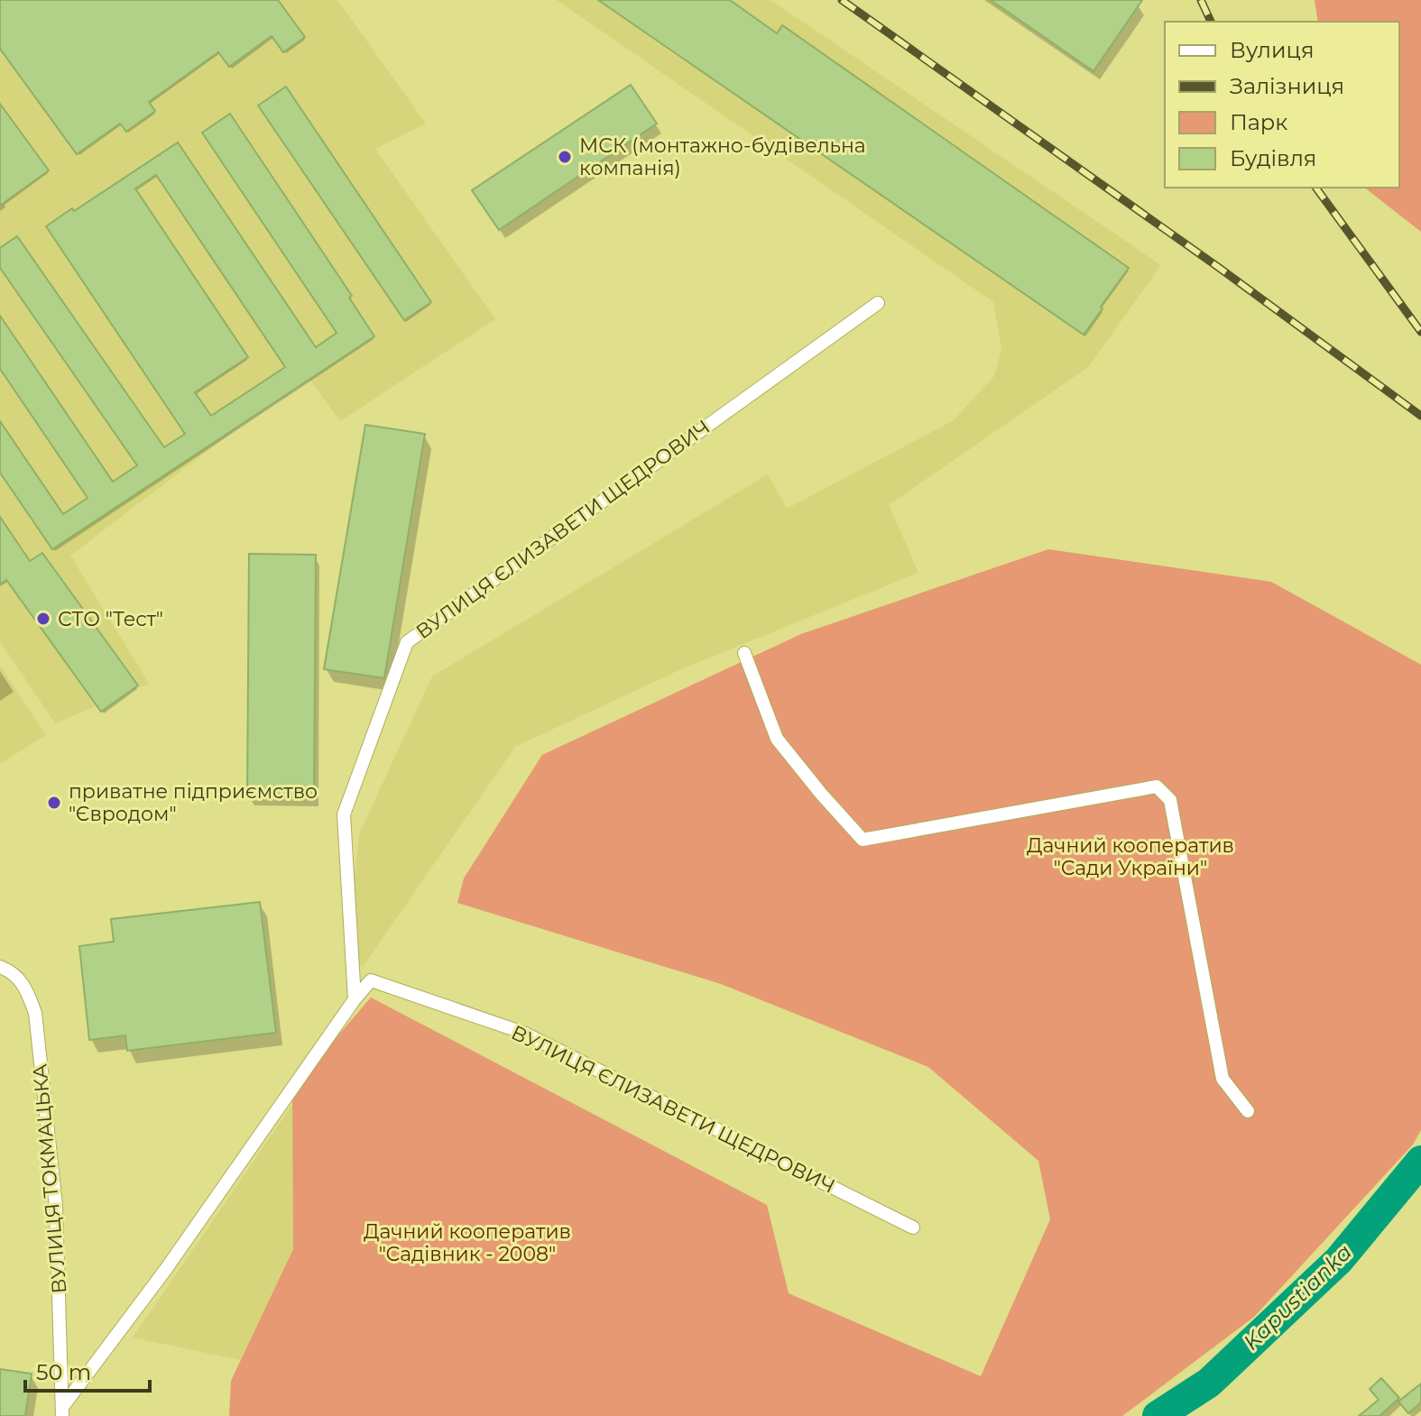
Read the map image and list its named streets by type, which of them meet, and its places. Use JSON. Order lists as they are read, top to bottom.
{
  "streets": {
    "street": ["ВУЛИЦЯ ЄЛИЗАВЕТИ ЩЕДРОВИЧ", "ВУЛИЦЯ ТОКМАЦЬКА"]
  },
  "crossings": [
    ["ВУЛИЦЯ ЄЛИЗАВЕТИ ЩЕДРОВИЧ", "ВУЛИЦЯ ТОКМАЦЬКА"]
  ],
  "water": ["Kapustianka"],
  "parks": ["Дачний кооператив \"Сади України\"", "Дачний кооператив \"Садівник - 2008\""],
  "places": ["МСК (монтажно-будівельна компанія)", "СТО \"Тест\"", "приватне підприємство \"Євродом\""],
  "legend": [
    "Вулиця",
    "Залізниця",
    "Парк",
    "Будівля"
  ],
  "scale_bar": "50 m"
}
